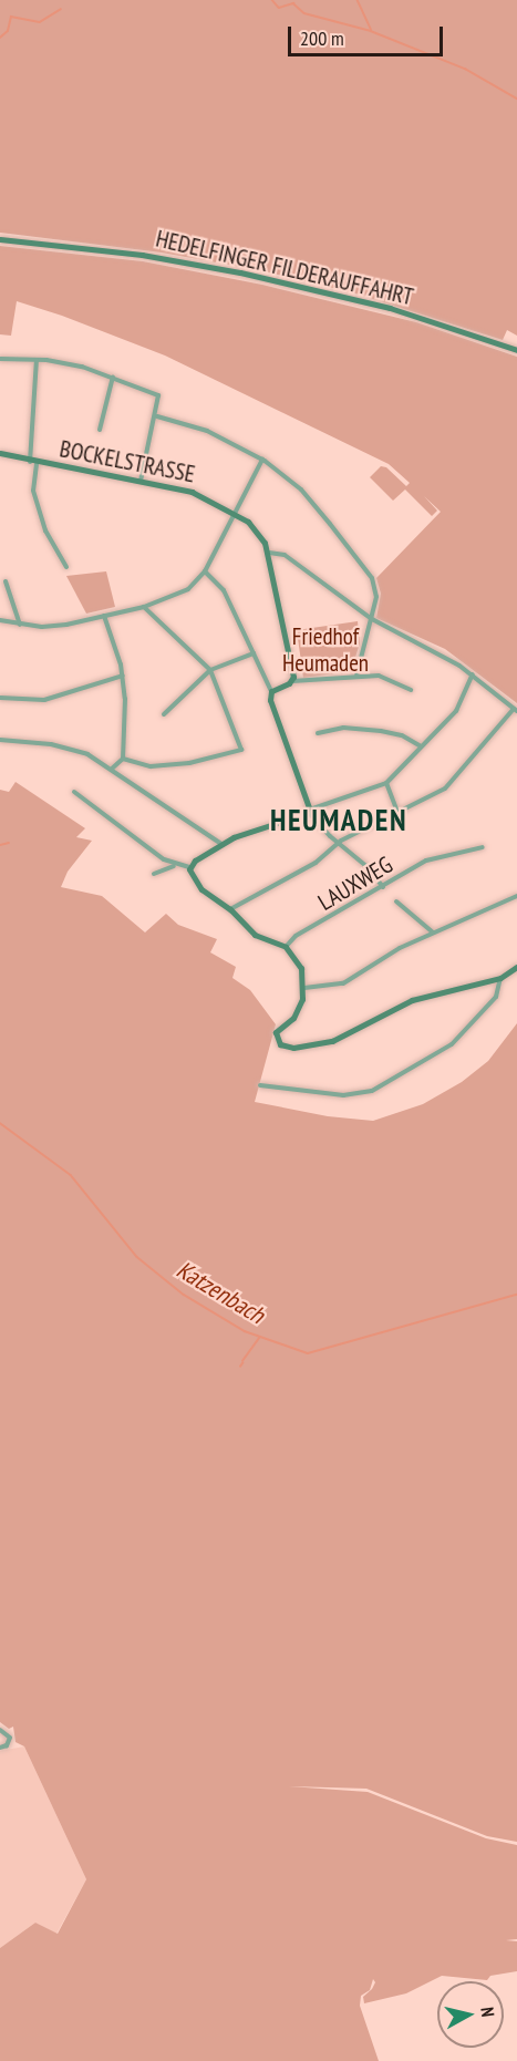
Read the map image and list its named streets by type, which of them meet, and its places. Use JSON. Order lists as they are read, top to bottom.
{
  "streets": {
    "street": ["HEDELFINGER FILDERAUFFAHRT", "BOCKELSTRASSE", "LAUXWEG"]
  },
  "districts": ["HEUMADEN"],
  "water": ["Katzenbach"],
  "parks": ["Friedhof Heumaden"],
  "scale_bar": "200 m",
  "north": "right"
}
